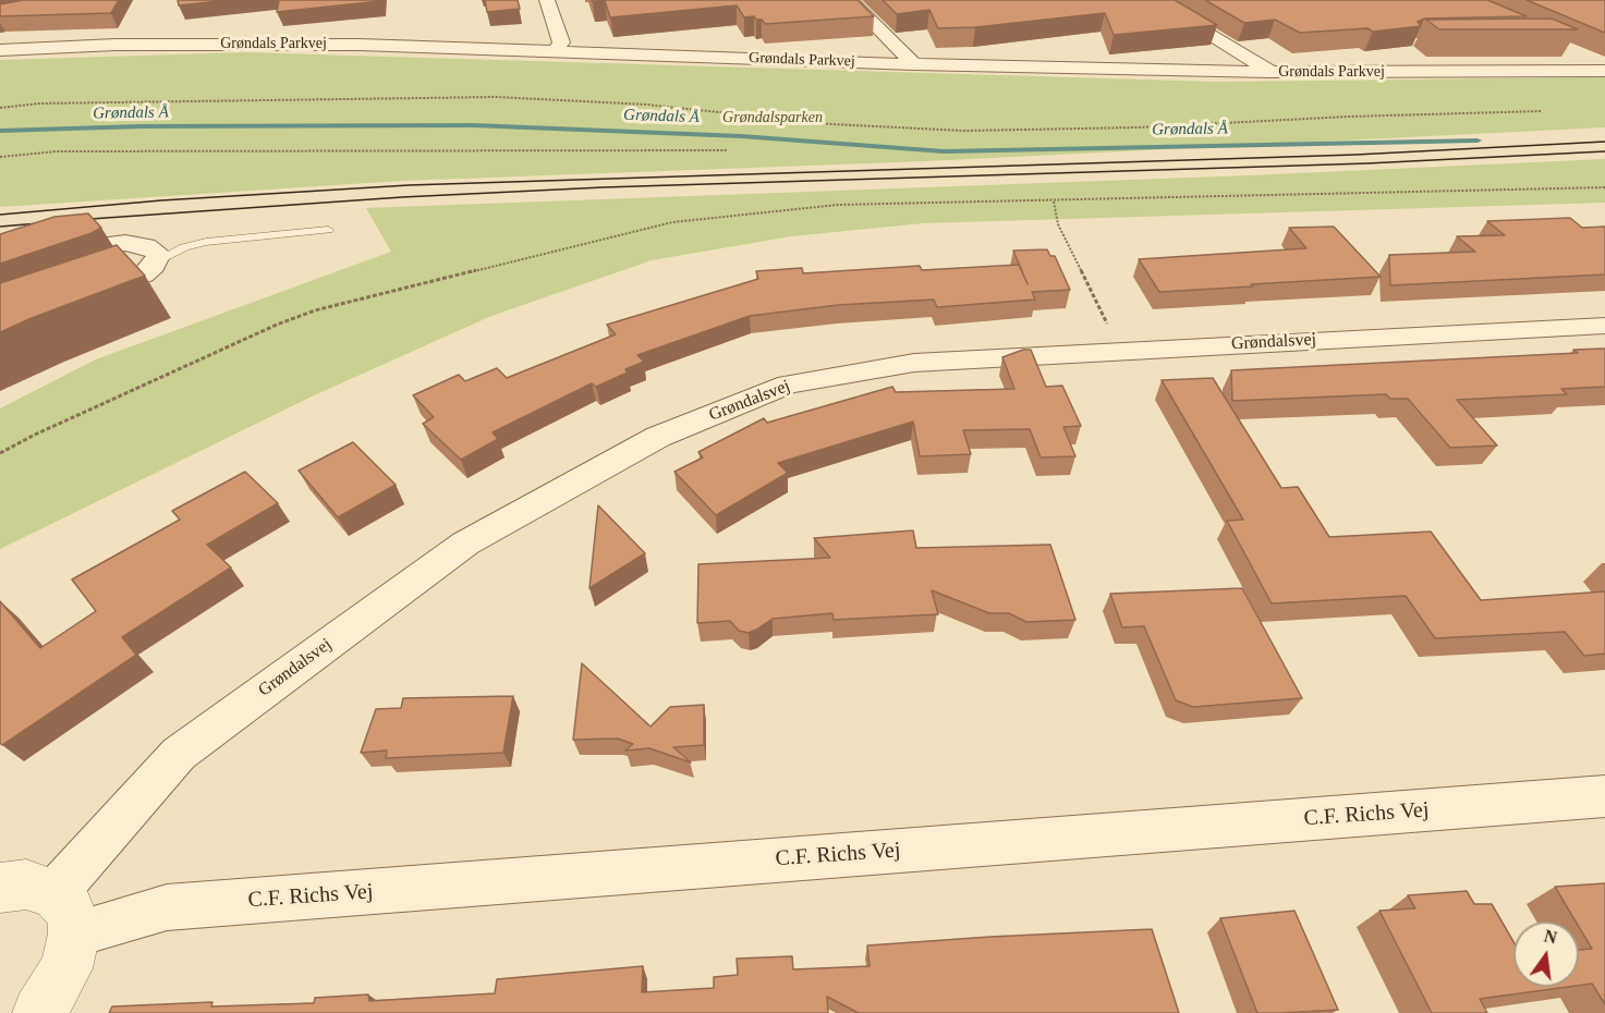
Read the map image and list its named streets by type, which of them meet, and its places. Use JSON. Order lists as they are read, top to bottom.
{
  "streets": {
    "street": ["Grøndals Parkvej", "Grøndalsvej", "C.F. Richs Vej"]
  },
  "crossings": [
    ["Grøndalsvej", "C.F. Richs Vej"]
  ],
  "water": ["Grøndals Å"],
  "parks": ["Grøndalsparken"],
  "north": "top"
}
